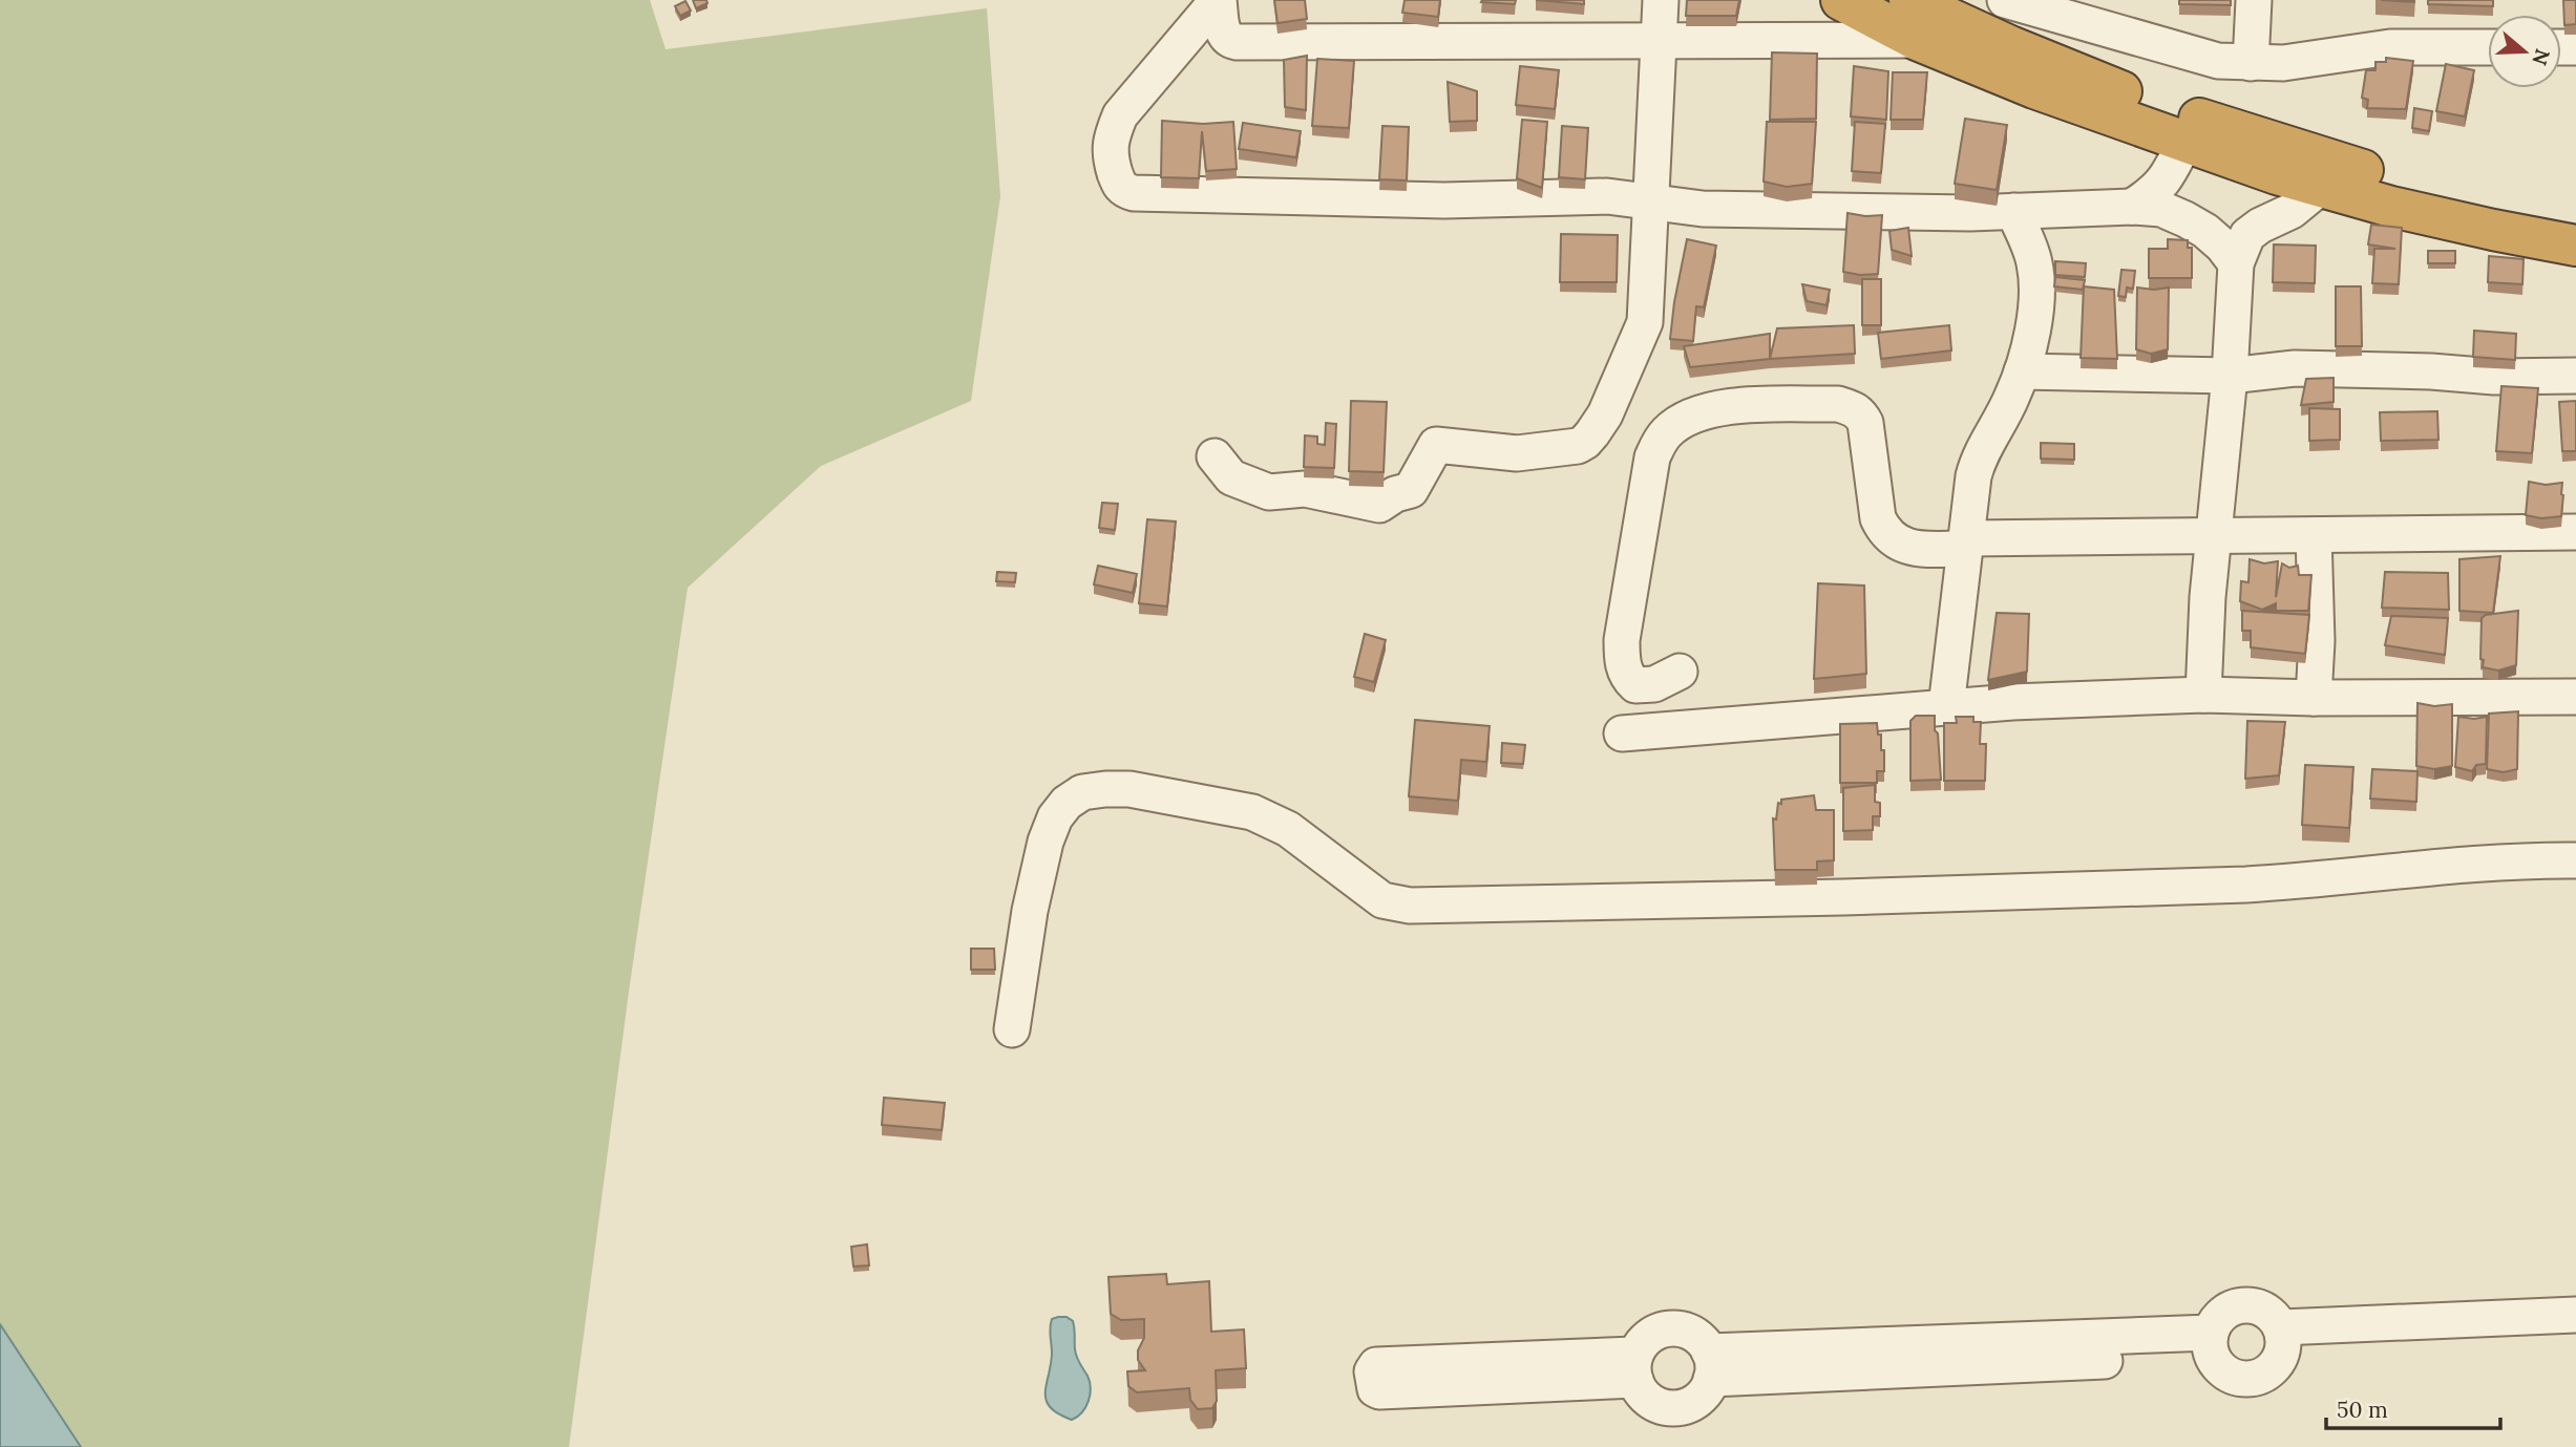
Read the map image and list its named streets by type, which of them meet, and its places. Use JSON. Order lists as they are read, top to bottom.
{
  "scale_bar": "50 m",
  "north": "right"
}
